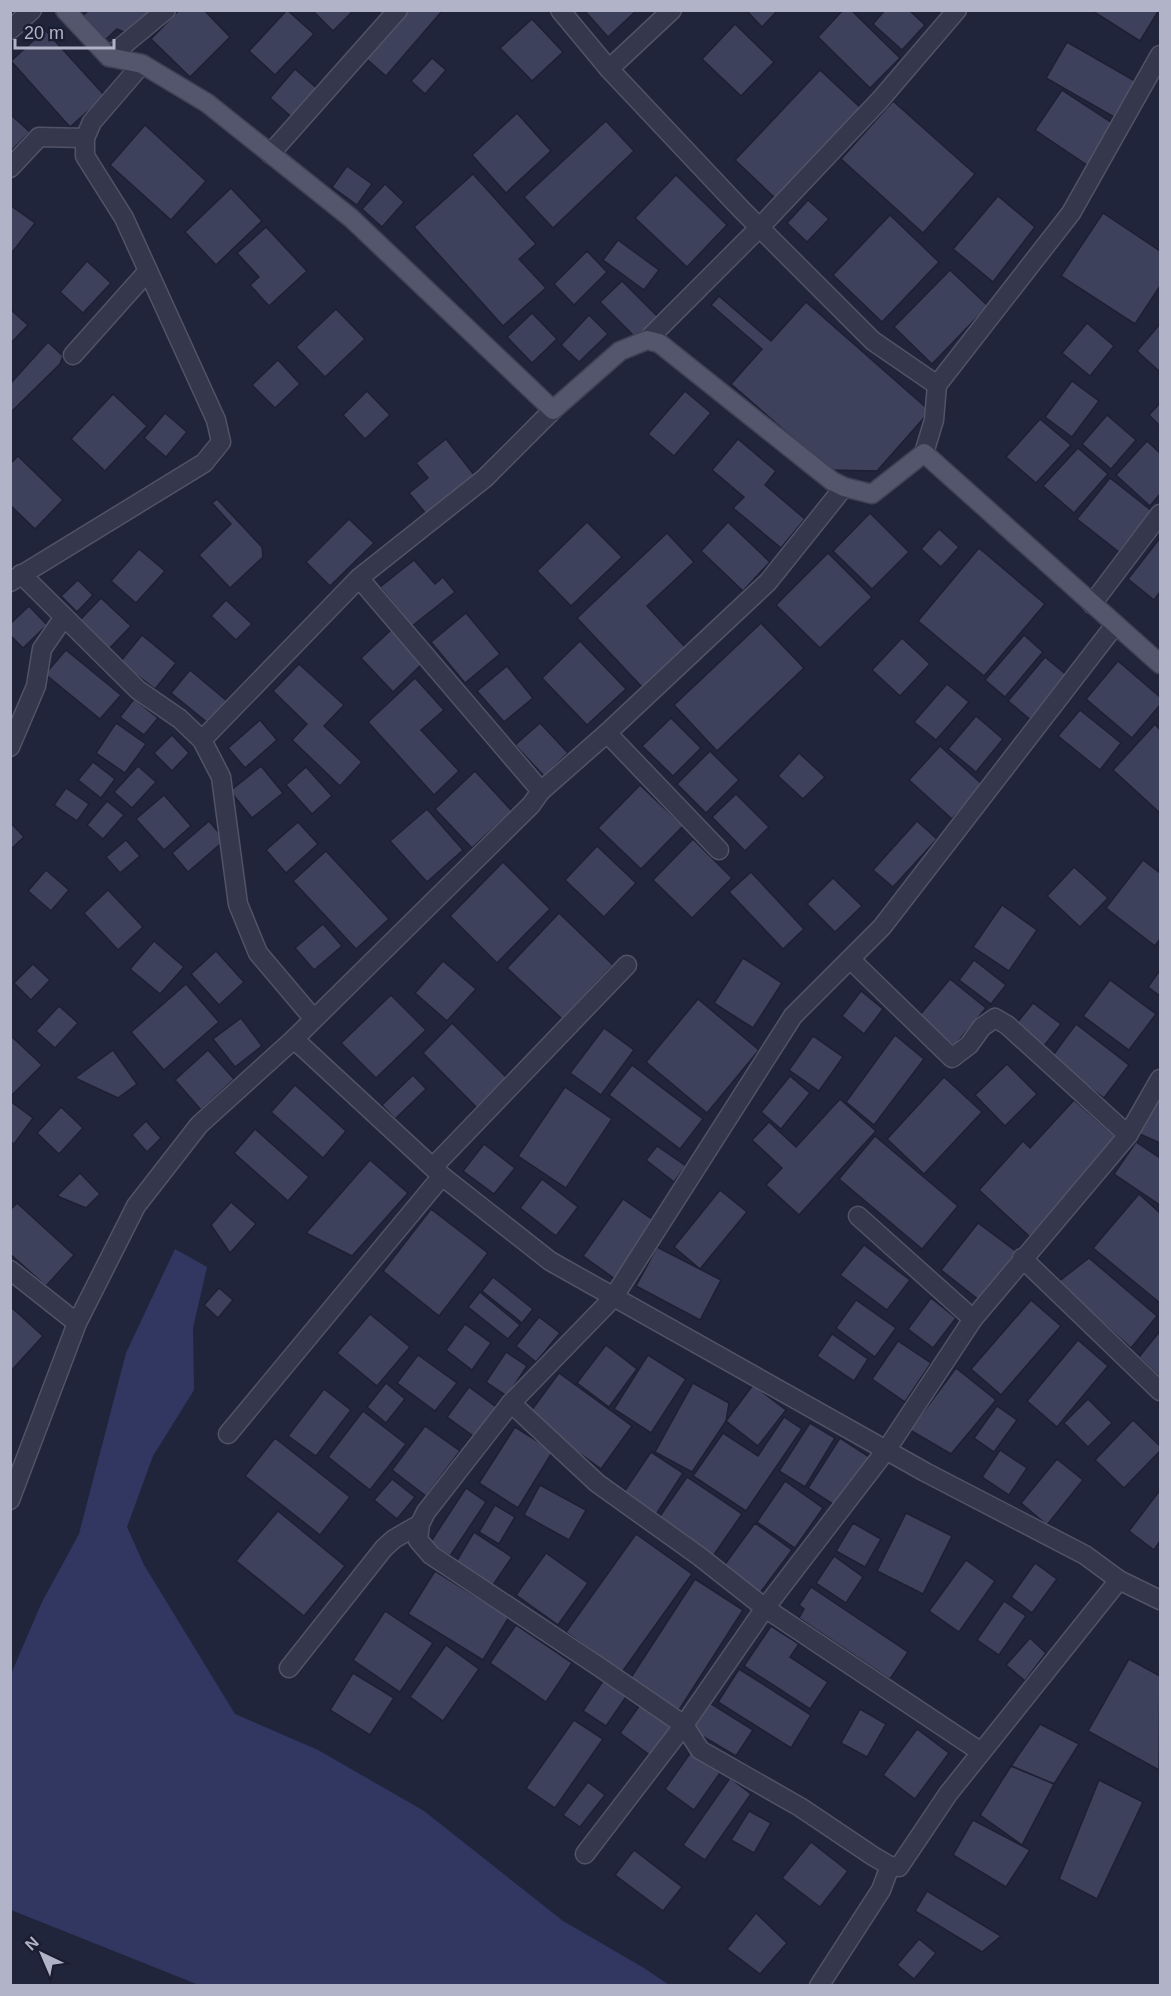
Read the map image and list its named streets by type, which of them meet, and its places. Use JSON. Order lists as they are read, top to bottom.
{
  "scale_bar": "20 m",
  "north": "top left"
}
